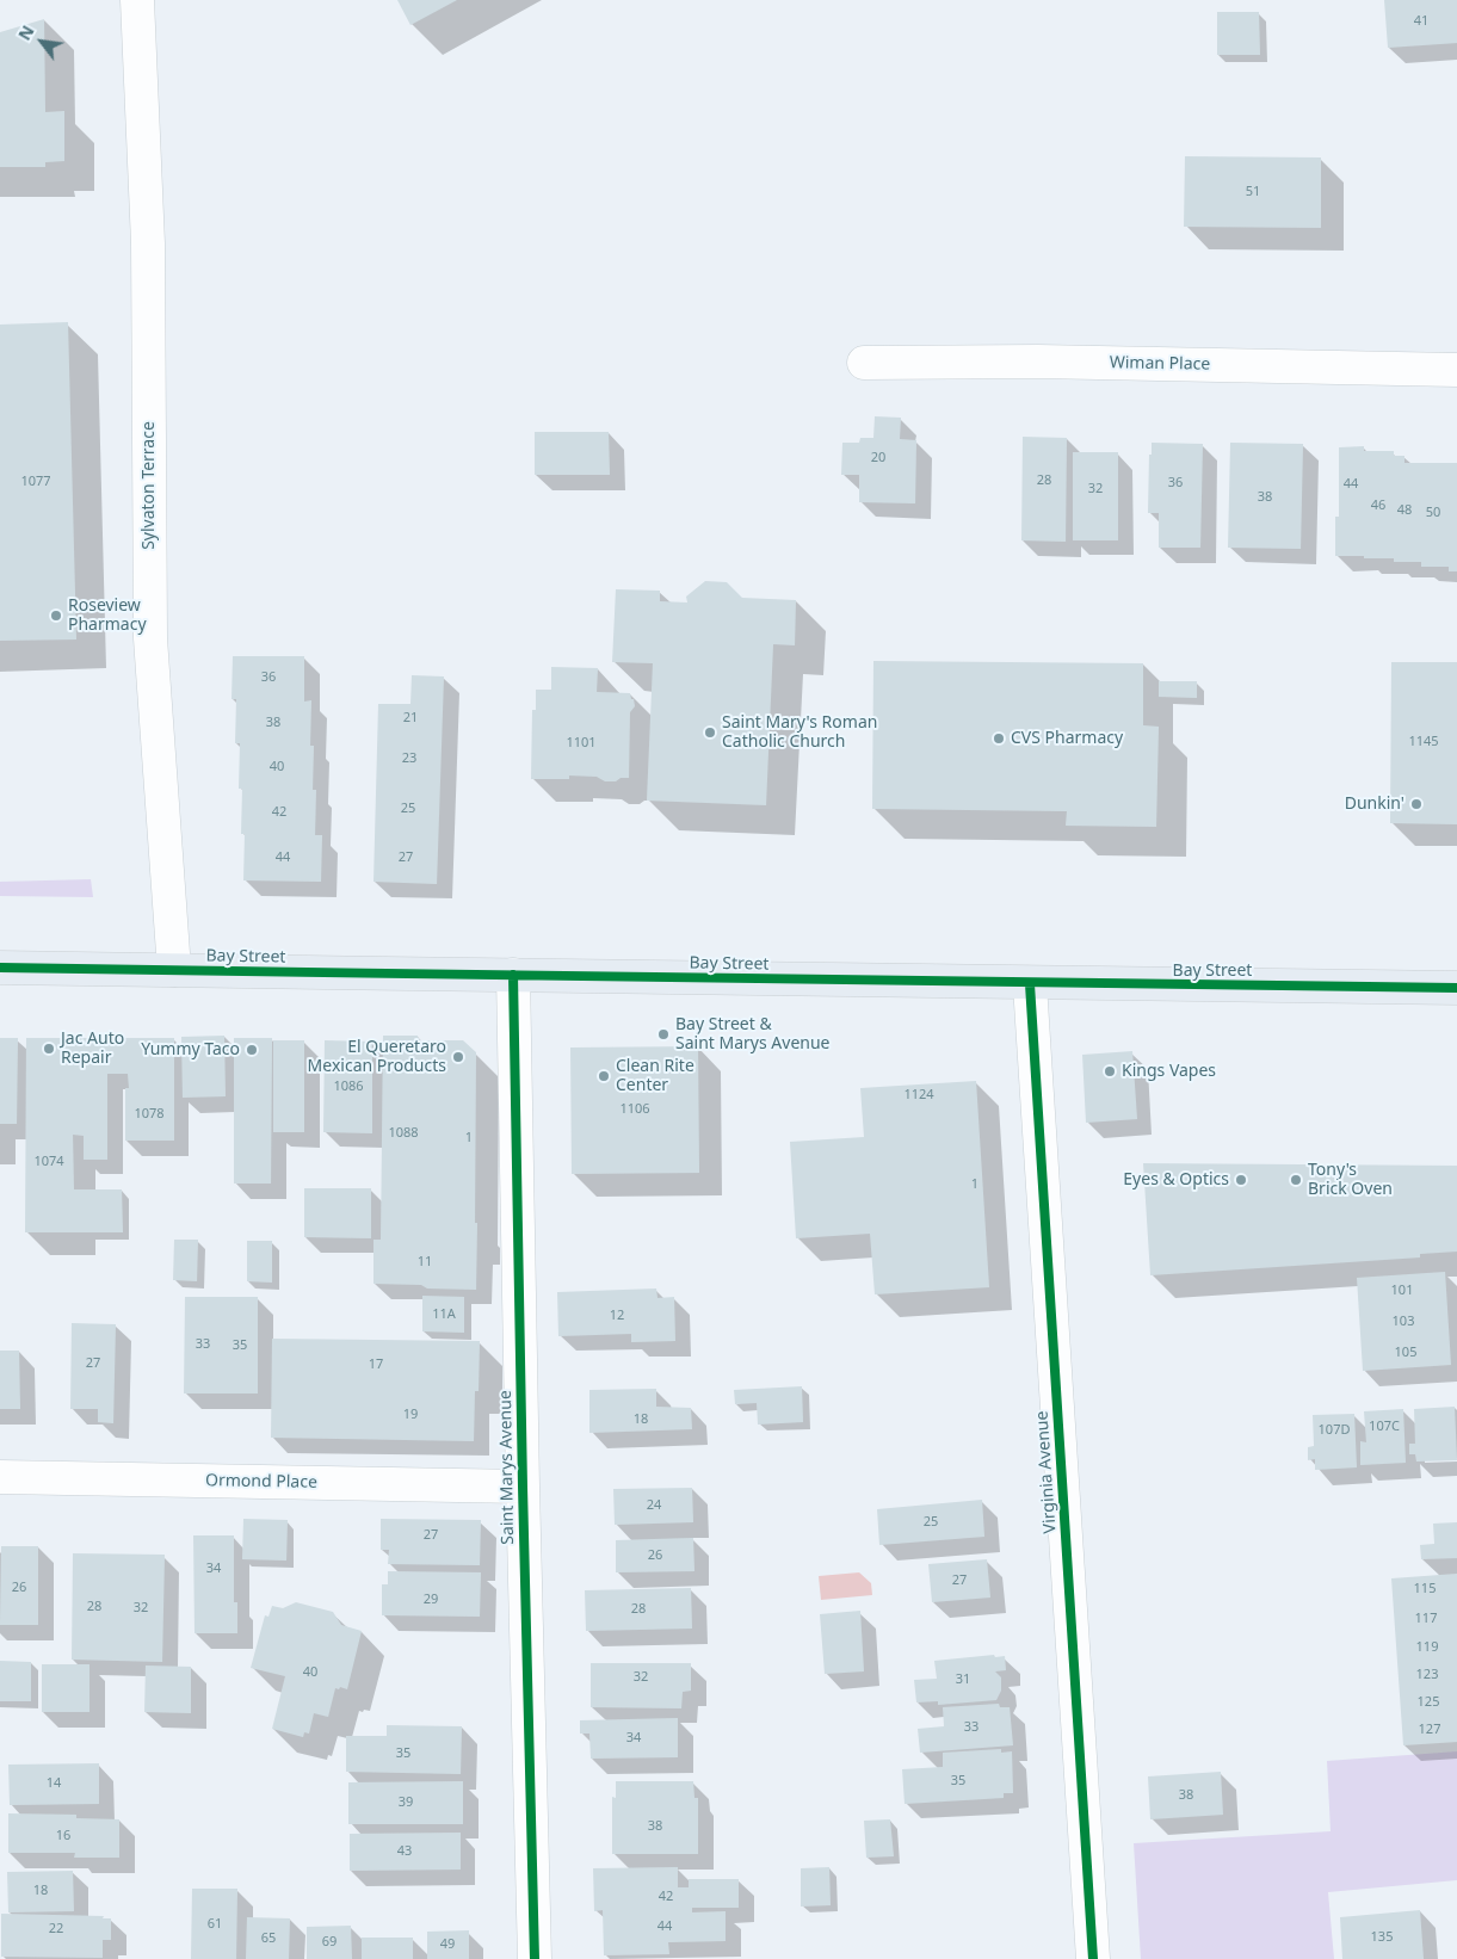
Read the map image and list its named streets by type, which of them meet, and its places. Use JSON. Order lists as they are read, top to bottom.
{
  "streets": {
    "main road": ["Bay Street"],
    "street": [
      "Wiman Place",
      "Sylvaton Terrace",
      "Saint Marys Avenue",
      "Virginia Avenue",
      "Ormond Place"
    ]
  },
  "crossings": [
    ["Sylvaton Terrace", "Bay Street"],
    ["Bay Street", "Saint Marys Avenue"],
    ["Bay Street", "Virginia Avenue"],
    ["Saint Marys Avenue", "Ormond Place"]
  ],
  "places": [
    "Roseview Pharmacy",
    "Saint Mary's Roman Catholic Church",
    "CVS Pharmacy",
    "Dunkin'",
    "Bay Street & Saint Marys Avenue",
    "Jac Auto Repair",
    "Yummy Taco",
    "El Queretaro Mexican Products",
    "Kings Vapes",
    "Clean Rite Center",
    "Eyes & Optics",
    "Tony's Brick Oven"
  ],
  "house_numbers": [
    "41",
    "51",
    "20",
    "28",
    "1077",
    "36",
    "44",
    "32",
    "38",
    "46",
    "48",
    "50",
    "36",
    "21",
    "38",
    "1145",
    "1101",
    "23",
    "40",
    "25",
    "42",
    "44",
    "27",
    "1086",
    "1124",
    "1106",
    "1078",
    "1088",
    "1",
    "1074",
    "1",
    "11",
    "101",
    "11A",
    "12",
    "103",
    "33",
    "35",
    "105",
    "27",
    "17",
    "19",
    "18",
    "107C",
    "107D",
    "24",
    "25",
    "27",
    "26",
    "34",
    "27",
    "26",
    "115",
    "29",
    "28",
    "32",
    "28",
    "117",
    "119",
    "40",
    "123",
    "32",
    "31",
    "125",
    "33",
    "127",
    "34",
    "35",
    "35",
    "14",
    "38",
    "39",
    "38",
    "16",
    "43",
    "18",
    "42",
    "61",
    "44",
    "22",
    "135",
    "65",
    "69",
    "49"
  ],
  "north": "top left"
}
